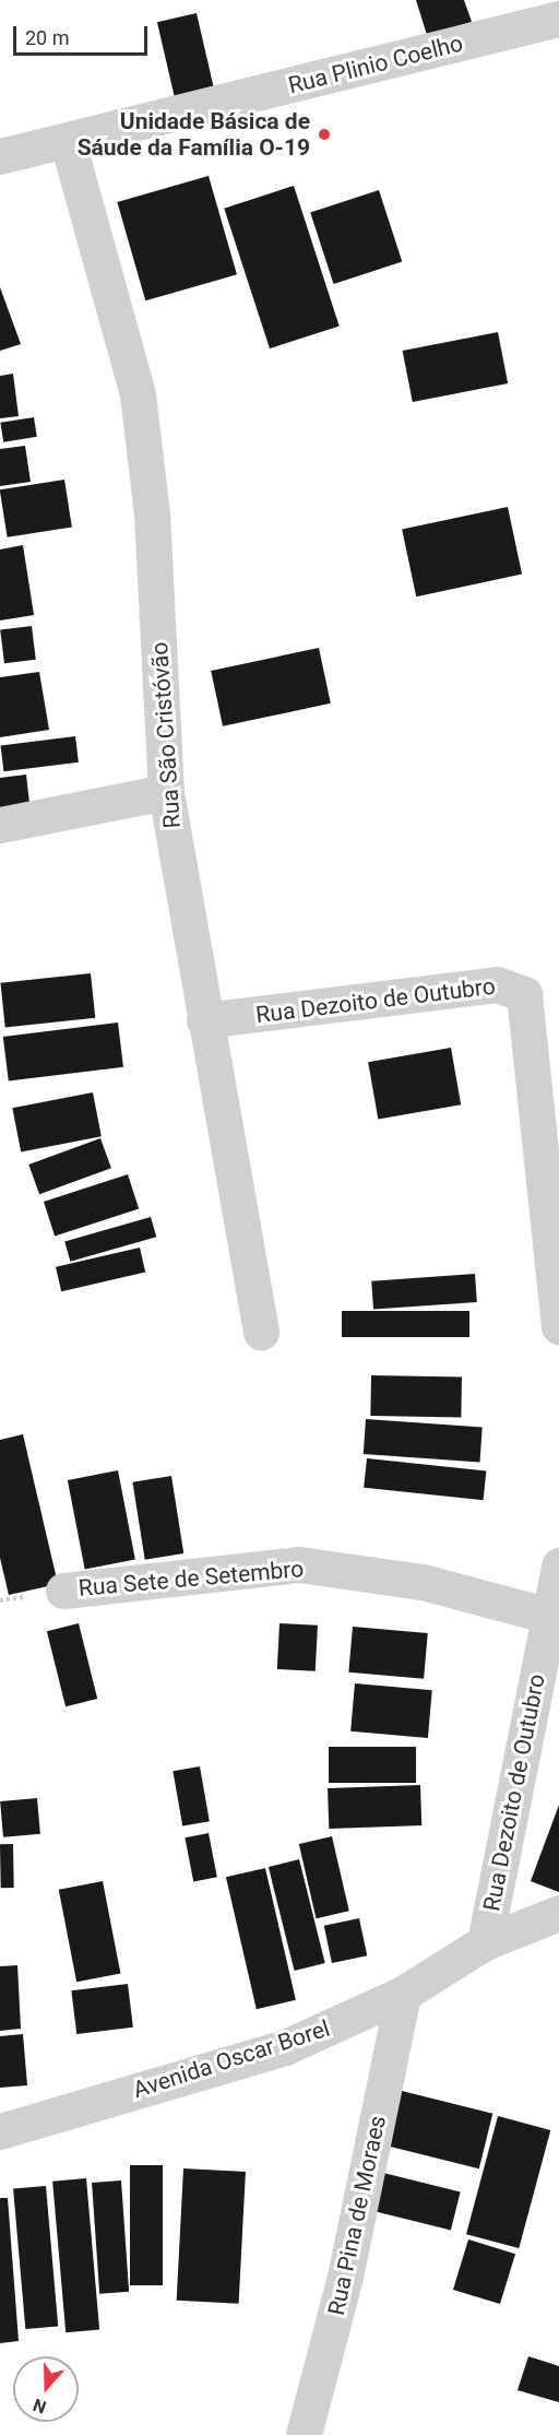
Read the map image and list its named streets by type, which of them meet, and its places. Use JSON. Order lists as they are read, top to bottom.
{
  "streets": {
    "street": [
      "Rua Plinio Coelho",
      "Rua São Cristóvão",
      "Rua Dezoito de Outubro",
      "Rua Sete de Setembro",
      "Avenida Oscar Borel",
      "Rua Pina de Moraes"
    ]
  },
  "crossings": [
    ["Rua Plinio Coelho", "Rua São Cristóvão"],
    ["Rua São Cristóvão", "Rua Dezoito de Outubro"],
    ["Rua Dezoito de Outubro", "Rua Sete de Setembro"],
    ["Rua Dezoito de Outubro", "Avenida Oscar Borel"],
    ["Avenida Oscar Borel", "Rua Pina de Moraes"]
  ],
  "places": ["Unidade Básica de Sáude da Família O-19"],
  "scale_bar": "20 m",
  "north": "bottom"
}
